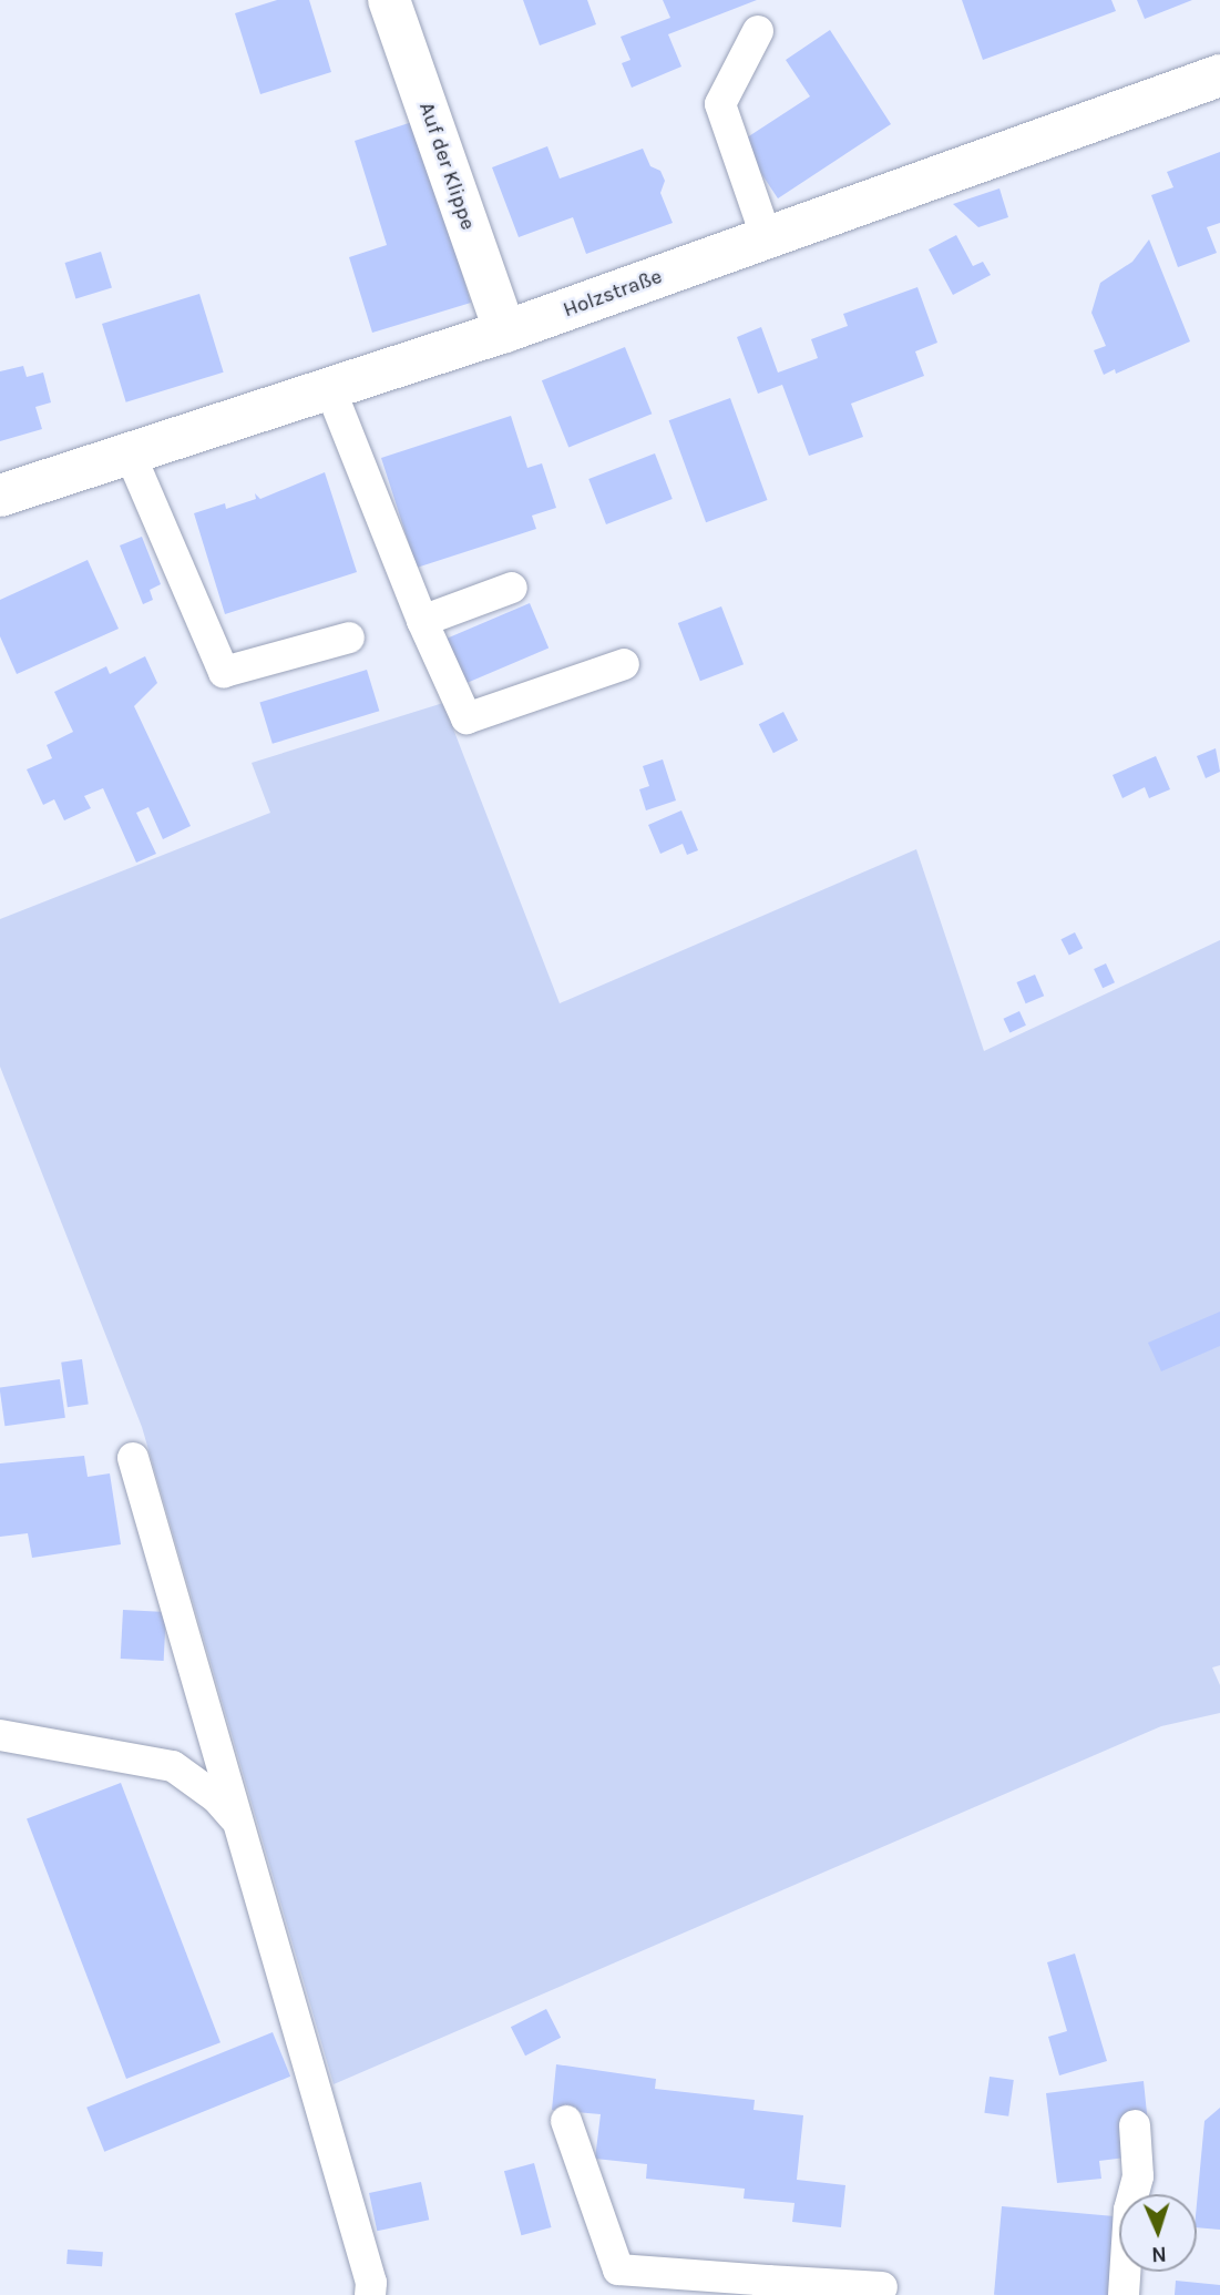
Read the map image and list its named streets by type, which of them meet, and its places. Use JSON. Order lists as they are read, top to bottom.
{
  "streets": {
    "street": ["Auf der Klippe", "Holzstraße"]
  },
  "crossings": [
    ["Auf der Klippe", "Holzstraße"]
  ],
  "north": "bottom"
}
